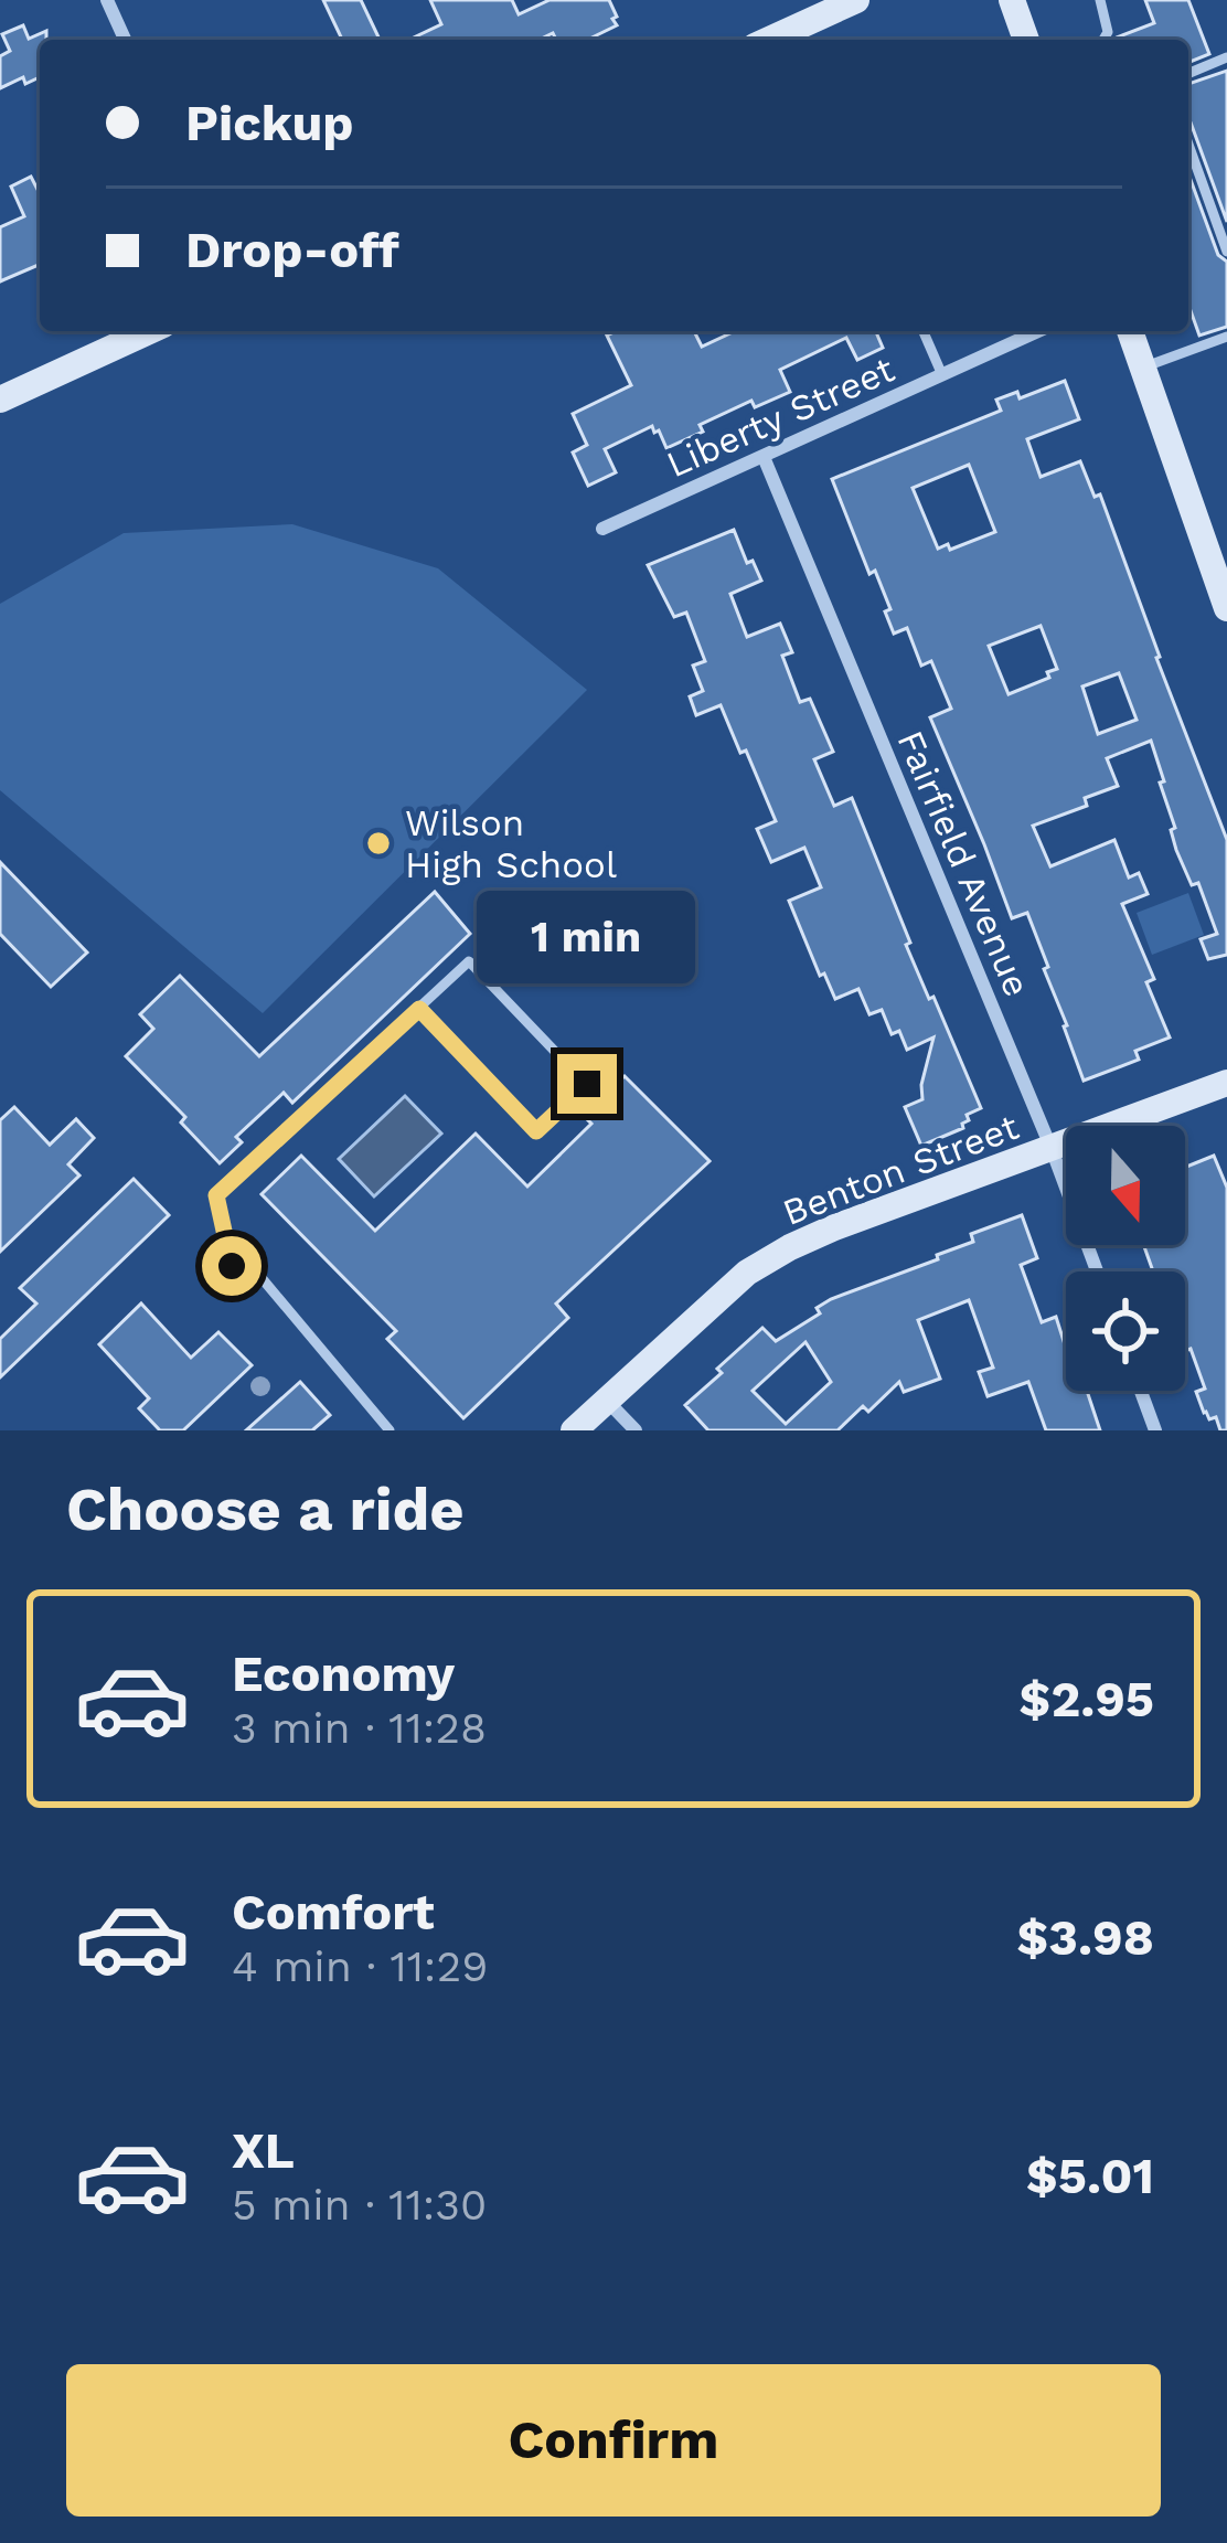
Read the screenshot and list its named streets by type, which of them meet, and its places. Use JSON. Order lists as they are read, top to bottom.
{
  "streets": {
    "main road": ["Benton Street"],
    "street": ["Liberty Street", "Fairfield Avenue"]
  },
  "crossings": [
    ["Liberty Street", "Fairfield Avenue"],
    ["Fairfield Avenue", "Benton Street"]
  ],
  "places": ["Wilson High School"],
  "north": "bottom",
  "page": {
    "banner": ["Pickup", "Drop-off"],
    "bubble": "1 min",
    "heading": "Choose a ride",
    "list": [
      {
        "name": "Economy",
        "note": "3 min · 11:28",
        "value": "$2.95"
      },
      {
        "name": "Comfort",
        "note": "4 min · 11:29",
        "value": "$3.98"
      },
      {
        "name": "XL",
        "note": "5 min · 11:30",
        "value": "$5.01"
      }
    ],
    "buttons": "Confirm"
  }
}
